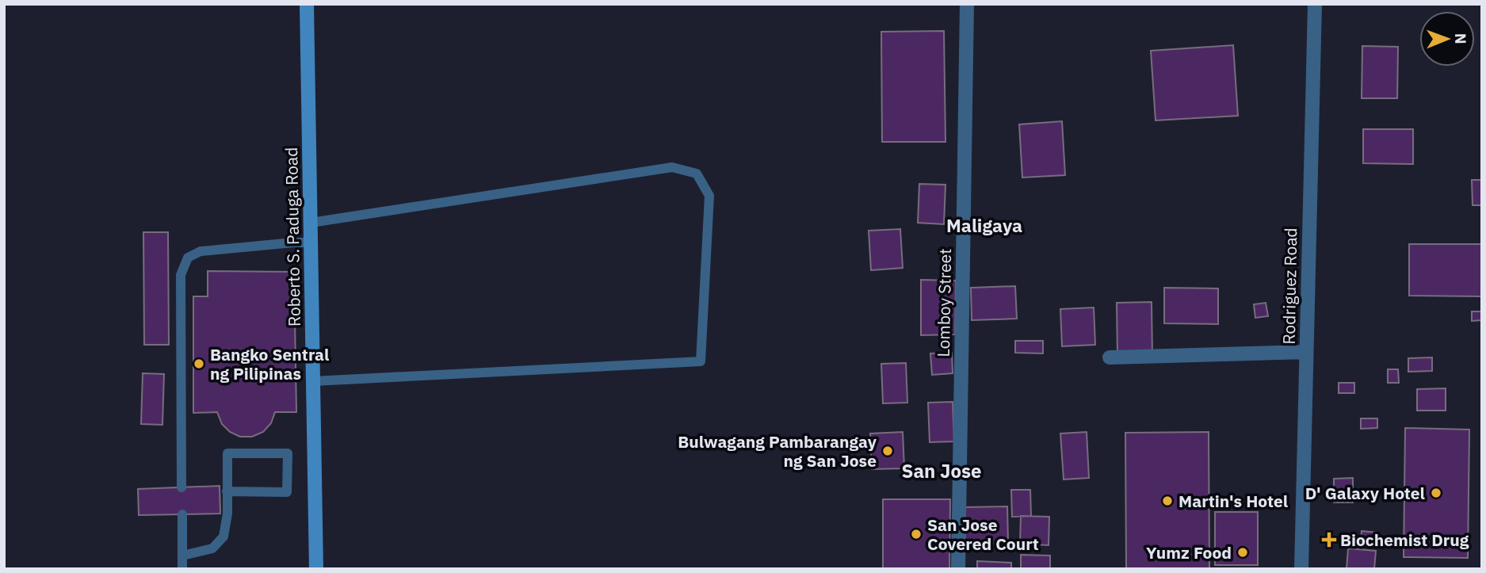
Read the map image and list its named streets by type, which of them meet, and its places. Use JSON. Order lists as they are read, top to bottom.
{
  "streets": {
    "street": ["Roberto S. Paduga Road", "Rodriguez Road", "Lomboy Street"]
  },
  "districts": ["Maligaya", "San Jose"],
  "places": {
    "other": [
      "Bangko Sentral ng Pilipinas",
      "Bulwagang Pambarangay ng San Jose",
      "D' Galaxy Hotel",
      "Martin's Hotel",
      "San Jose Covered Court",
      "Yumz Food"
    ],
    "health": ["Biochemist Drug"]
  },
  "north": "right"
}
